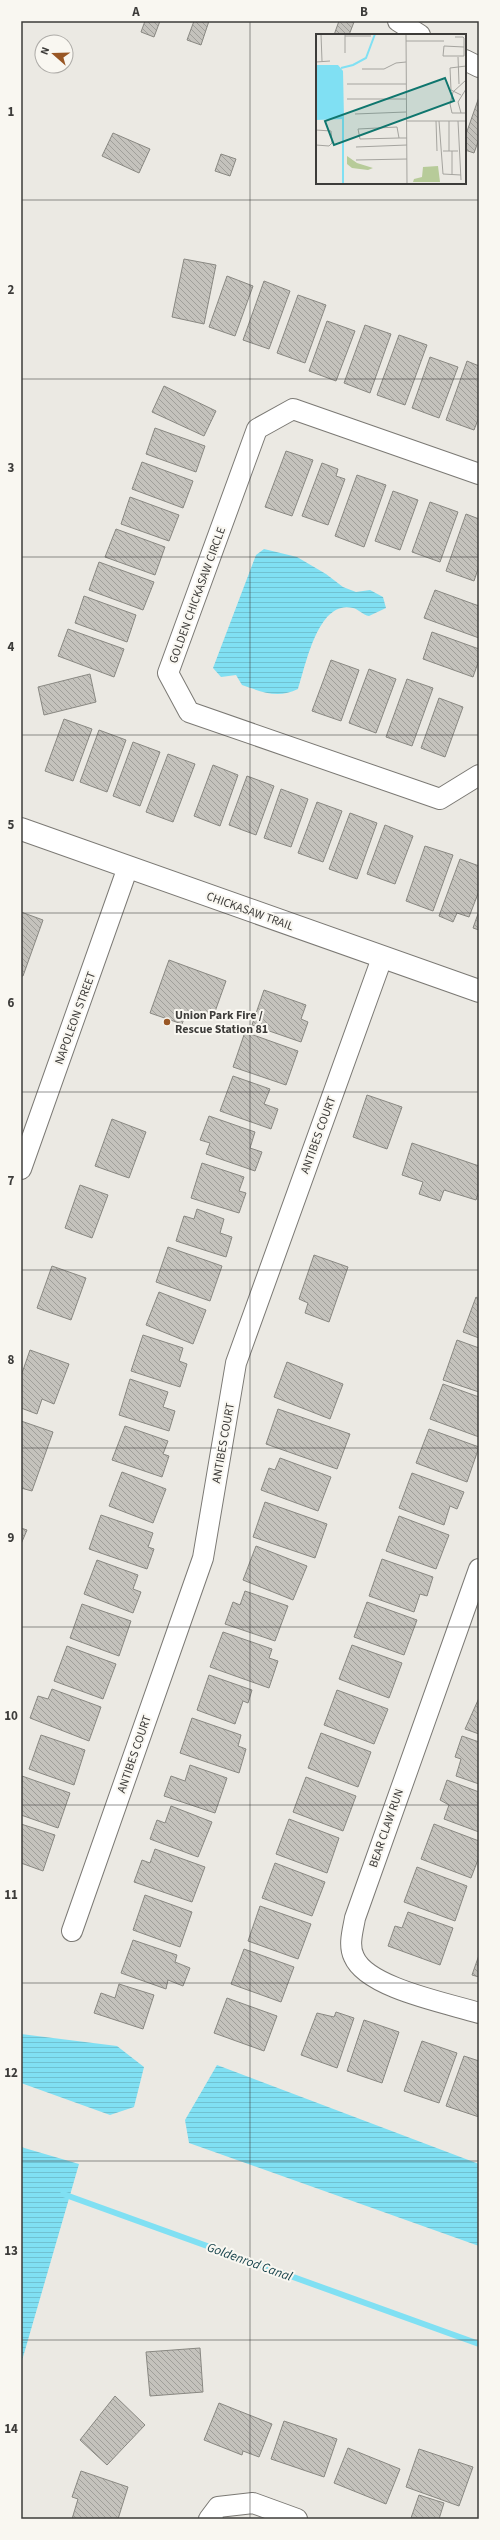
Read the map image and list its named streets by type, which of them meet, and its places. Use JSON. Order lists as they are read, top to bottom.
{
  "streets": {
    "street": [
      "GOLDEN CHICKASAW CIRCLE",
      "CHICKASAW TRAIL",
      "NAPOLEON STREET",
      "ANTIBES COURT",
      "BEAR CLAW RUN"
    ]
  },
  "crossings": [
    ["CHICKASAW TRAIL", "NAPOLEON STREET"],
    ["CHICKASAW TRAIL", "ANTIBES COURT"]
  ],
  "water": ["Goldenrod Canal"],
  "places": ["Union Park Fire / Rescue Station 81"],
  "north": "left",
  "grid": {
    "columns": ["A", "B"],
    "rows": [
      "1",
      "2",
      "3",
      "4",
      "5",
      "6",
      "7",
      "8",
      "9",
      "10",
      "11",
      "12",
      "13",
      "14"
    ]
  }
}
